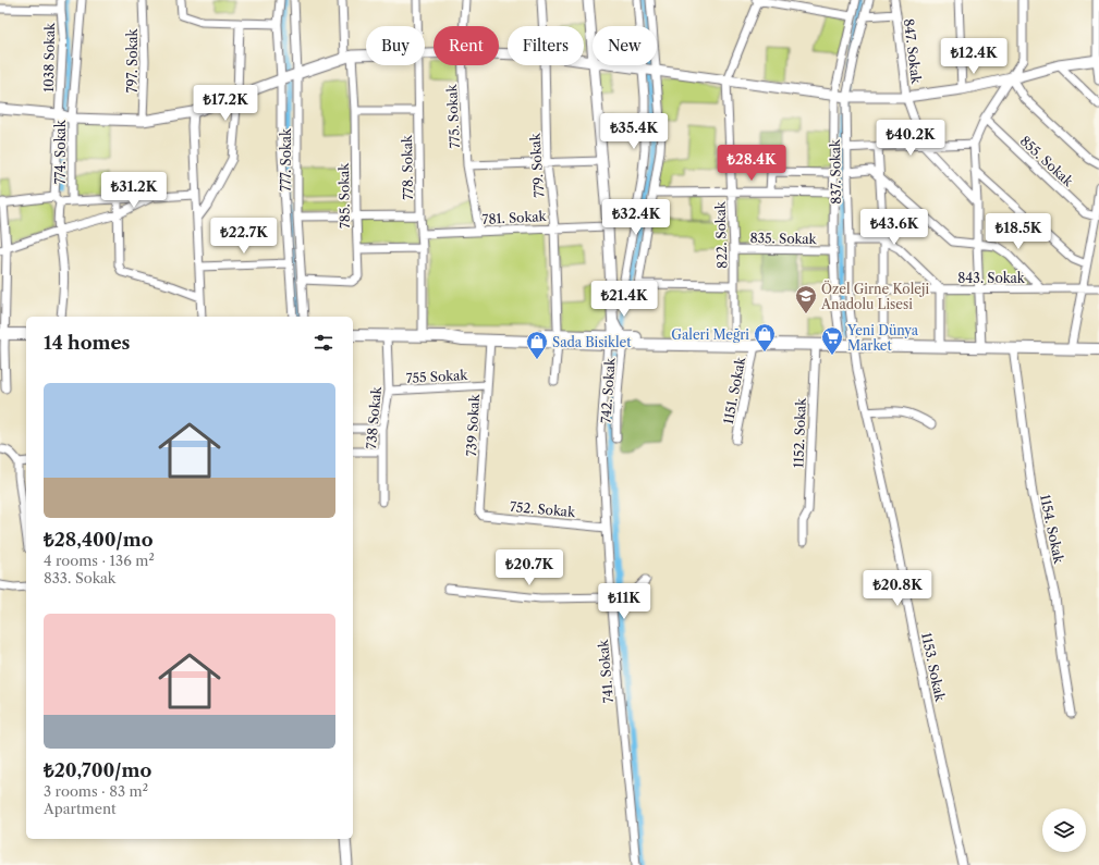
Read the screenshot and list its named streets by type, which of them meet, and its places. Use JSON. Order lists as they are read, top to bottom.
{
  "streets": {
    "street": [
      "847. Sokak",
      "1038 Sokak",
      "797. Sokak",
      "775. Sokak",
      "774. Sokak",
      "777. Sokak",
      "855. Sokak",
      "779. Sokak",
      "778. Sokak",
      "837. Sokak",
      "785. Sokak",
      "781. Sokak",
      "822. Sokak",
      "835. Sokak",
      "843. Sokak",
      "755 Sokak",
      "742. Sokak",
      "1151. Sokak",
      "738 Sokak",
      "739 Sokak",
      "1152. Sokak",
      "752. Sokak",
      "1154. Sokak",
      "1153. Sokak",
      "741. Sokak"
    ]
  },
  "crossings": [
    ["847. Sokak", "837. Sokak"],
    ["1038 Sokak", "774. Sokak"],
    ["775. Sokak", "781. Sokak"],
    ["777. Sokak", "785. Sokak"],
    ["779. Sokak", "781. Sokak"],
    ["778. Sokak", "781. Sokak"],
    ["837. Sokak", "835. Sokak"],
    ["837. Sokak", "1153. Sokak"],
    ["822. Sokak", "835. Sokak"],
    ["755 Sokak", "738 Sokak"],
    ["755 Sokak", "739 Sokak"],
    ["742. Sokak", "741. Sokak"],
    ["739 Sokak", "752. Sokak"],
    ["752. Sokak", "741. Sokak"]
  ],
  "places": {
    "school or university": ["Özel Girne Koleji Anadolu Lisesi"],
    "shop": ["Galeri Meğri", "Sada Bisiklet"],
    "supermarket": ["Yeni Dünya Market"]
  },
  "page": {
    "chip": [
      "Buy",
      "Rent",
      "Filters",
      "New"
    ],
    "price": [
      "₺12.4K",
      "₺17.2K",
      "₺35.4K",
      "₺40.2K",
      "₺28.4K",
      "₺31.2K",
      "₺32.4K",
      "₺43.6K",
      "₺18.5K",
      "₺22.7K",
      "₺21.4K",
      "₺20.7K",
      "₺20.8K",
      "₺11K"
    ],
    "heading": "14 homes",
    "list": [
      {
        "name": "₺28,400/mo",
        "note": "4 rooms · 136 m² · 833. Sokak"
      },
      {
        "name": "₺20,700/mo",
        "note": "3 rooms · 83 m² · Apartment"
      }
    ]
  }
}
